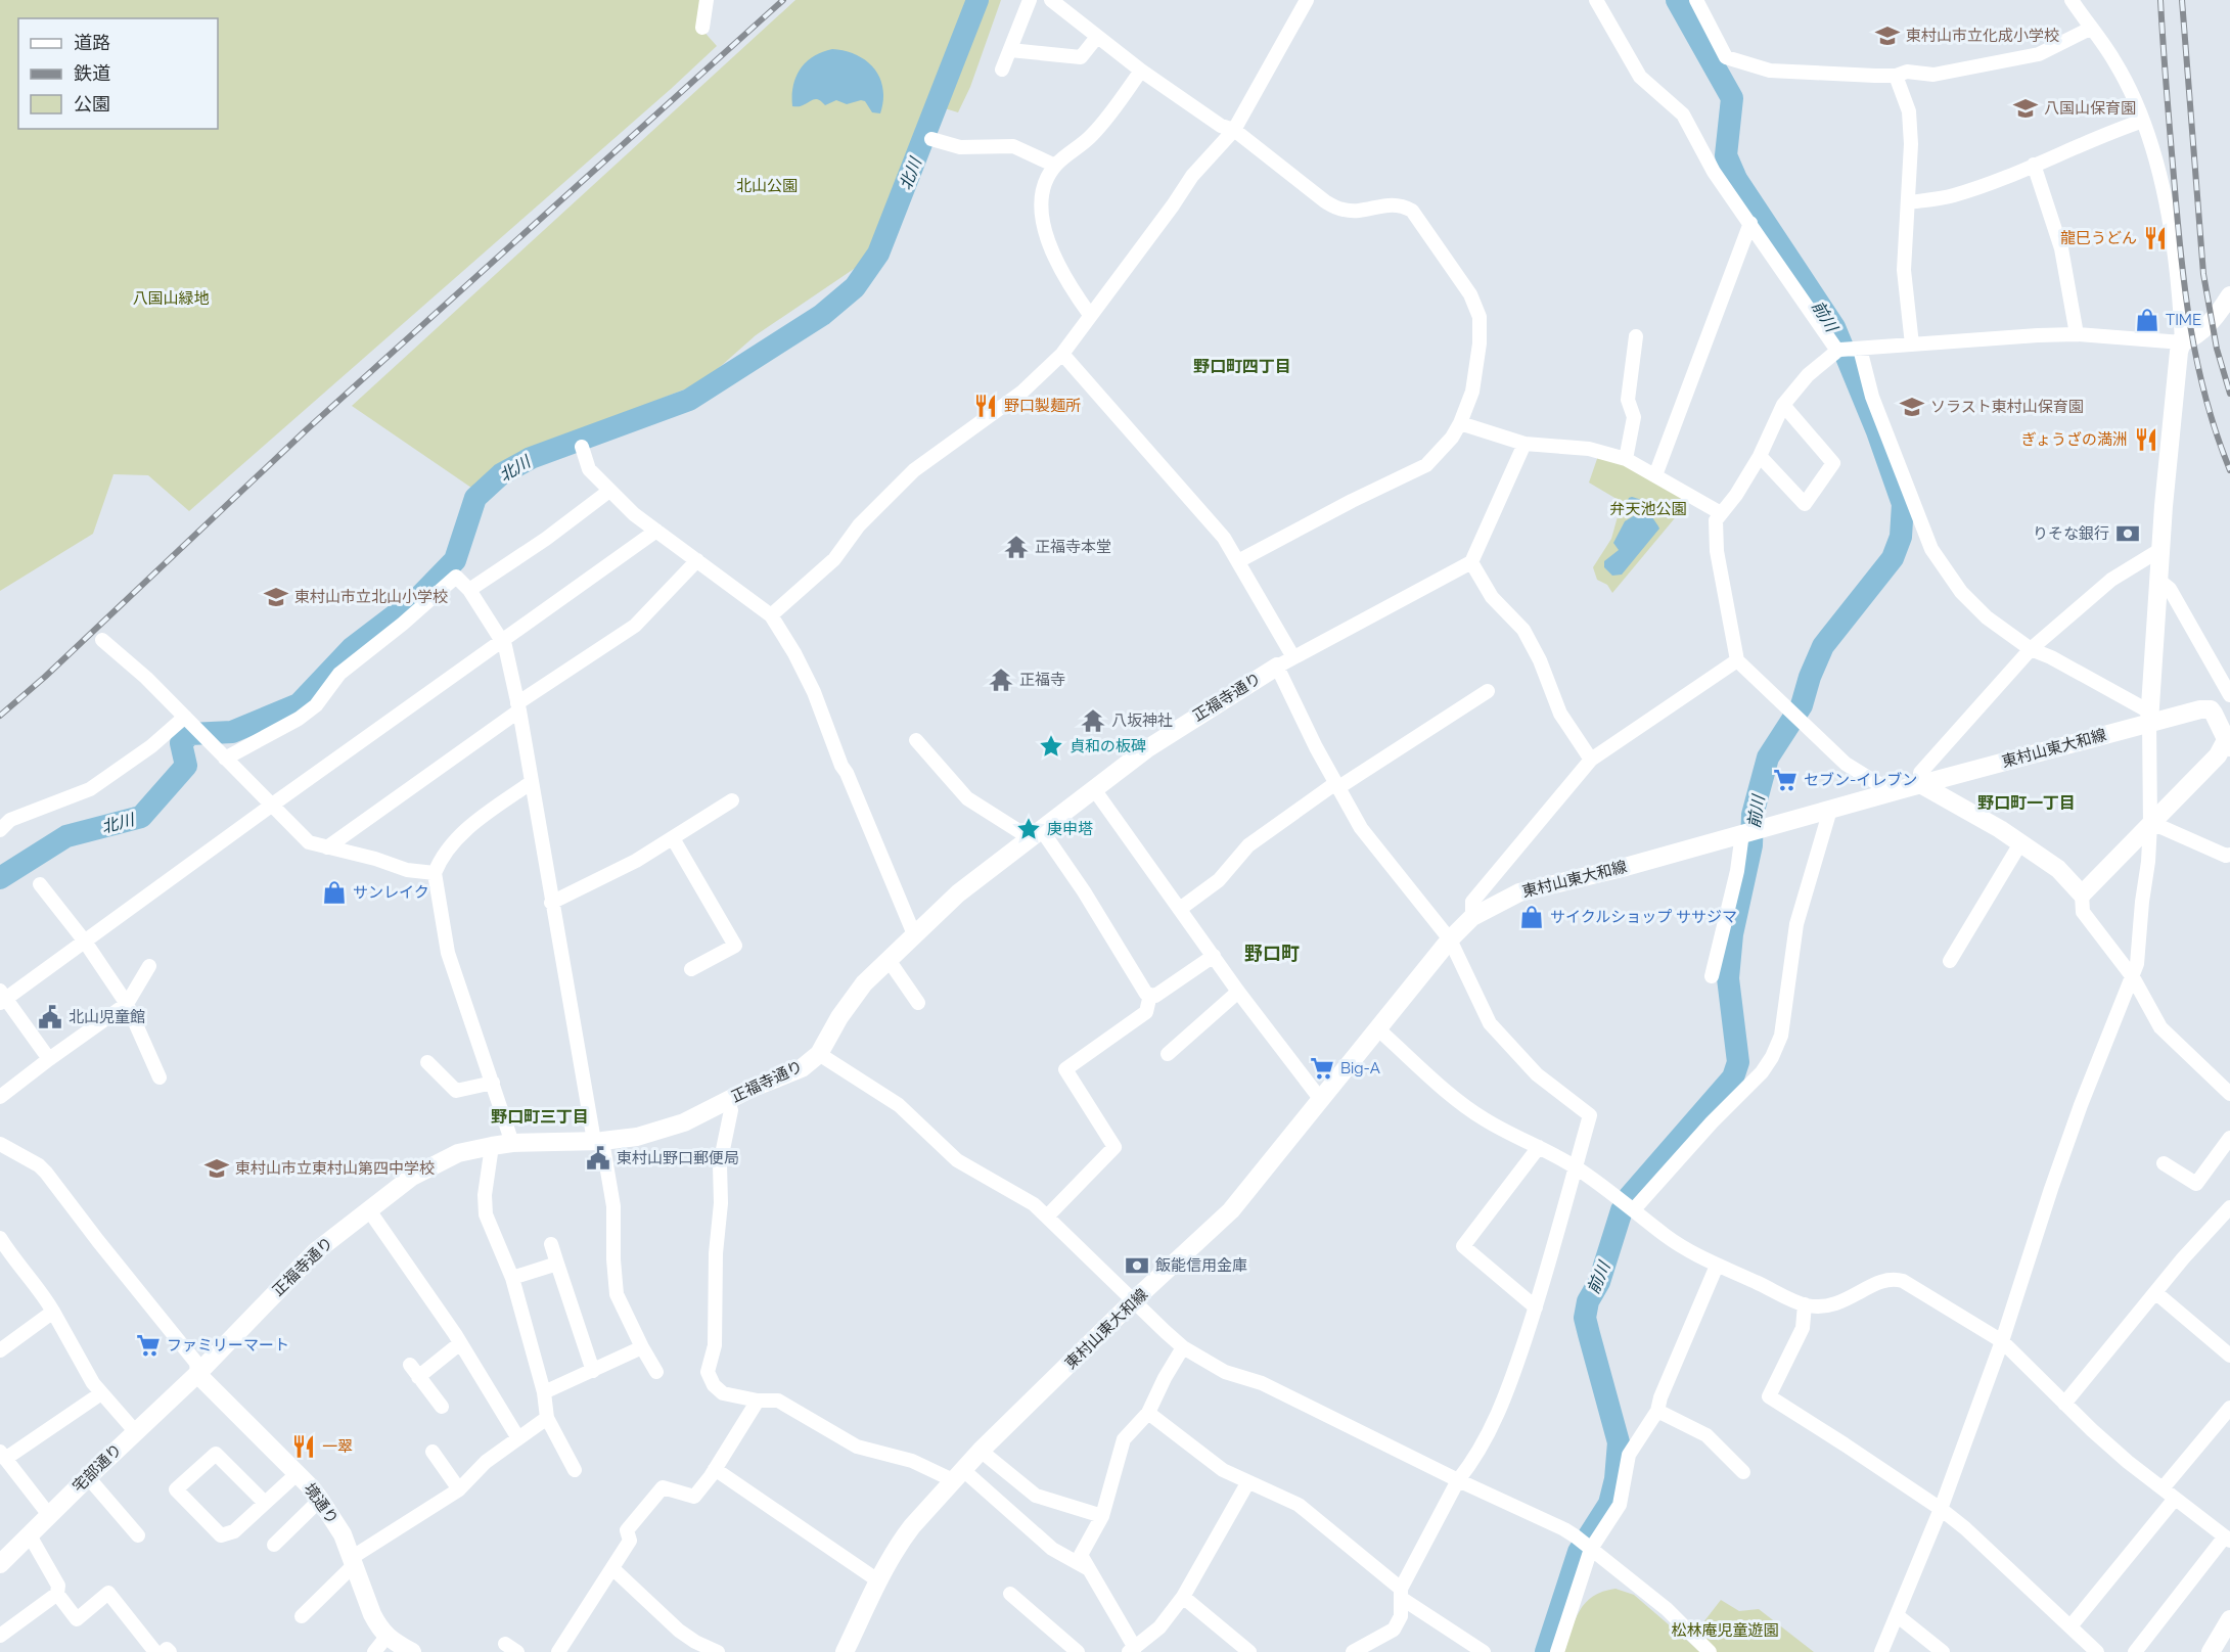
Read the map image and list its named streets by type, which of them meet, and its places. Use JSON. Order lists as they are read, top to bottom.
{
  "streets": {
    "street": [
      "正福寺通り",
      "東村山東大和線",
      "宅部通り",
      "境通り"
    ]
  },
  "crossings": [
    ["正福寺通り", "宅部通り"],
    ["正福寺通り", "境通り"],
    ["宅部通り", "境通り"]
  ],
  "districts": [
    "野口町四丁目",
    "野口町一丁目",
    "野口町",
    "野口町三丁目"
  ],
  "water": ["北川", "前川"],
  "parks": [
    "北山公園",
    "八国山緑地",
    "弁天池公園",
    "松林庵児童遊園"
  ],
  "places": {
    "school or university": [
      "東村山市立化成小学校",
      "八国山保育園",
      "ソラスト東村山保育園",
      "東村山市立北山小学校",
      "東村山市立東村山第四中学校"
    ],
    "restaurant": [
      "龍巳うどん",
      "野口製麺所",
      "ぎょうざの満洲",
      "一翠"
    ],
    "shop": ["TIME", "サンレイク", "サイクルショップ ササジマ"],
    "bank": ["りそな銀行", "飯能信用金庫"],
    "temple": ["正福寺本堂", "正福寺", "八坂神社"],
    "place": ["貞和の板碑", "庚申塔"],
    "supermarket": ["セブン-イレブン", "Big-A", "ファミリーマート"],
    "public building": ["北山児童館", "東村山野口郵便局"]
  },
  "legend": ["道路", "鉄道", "公園"]
}
